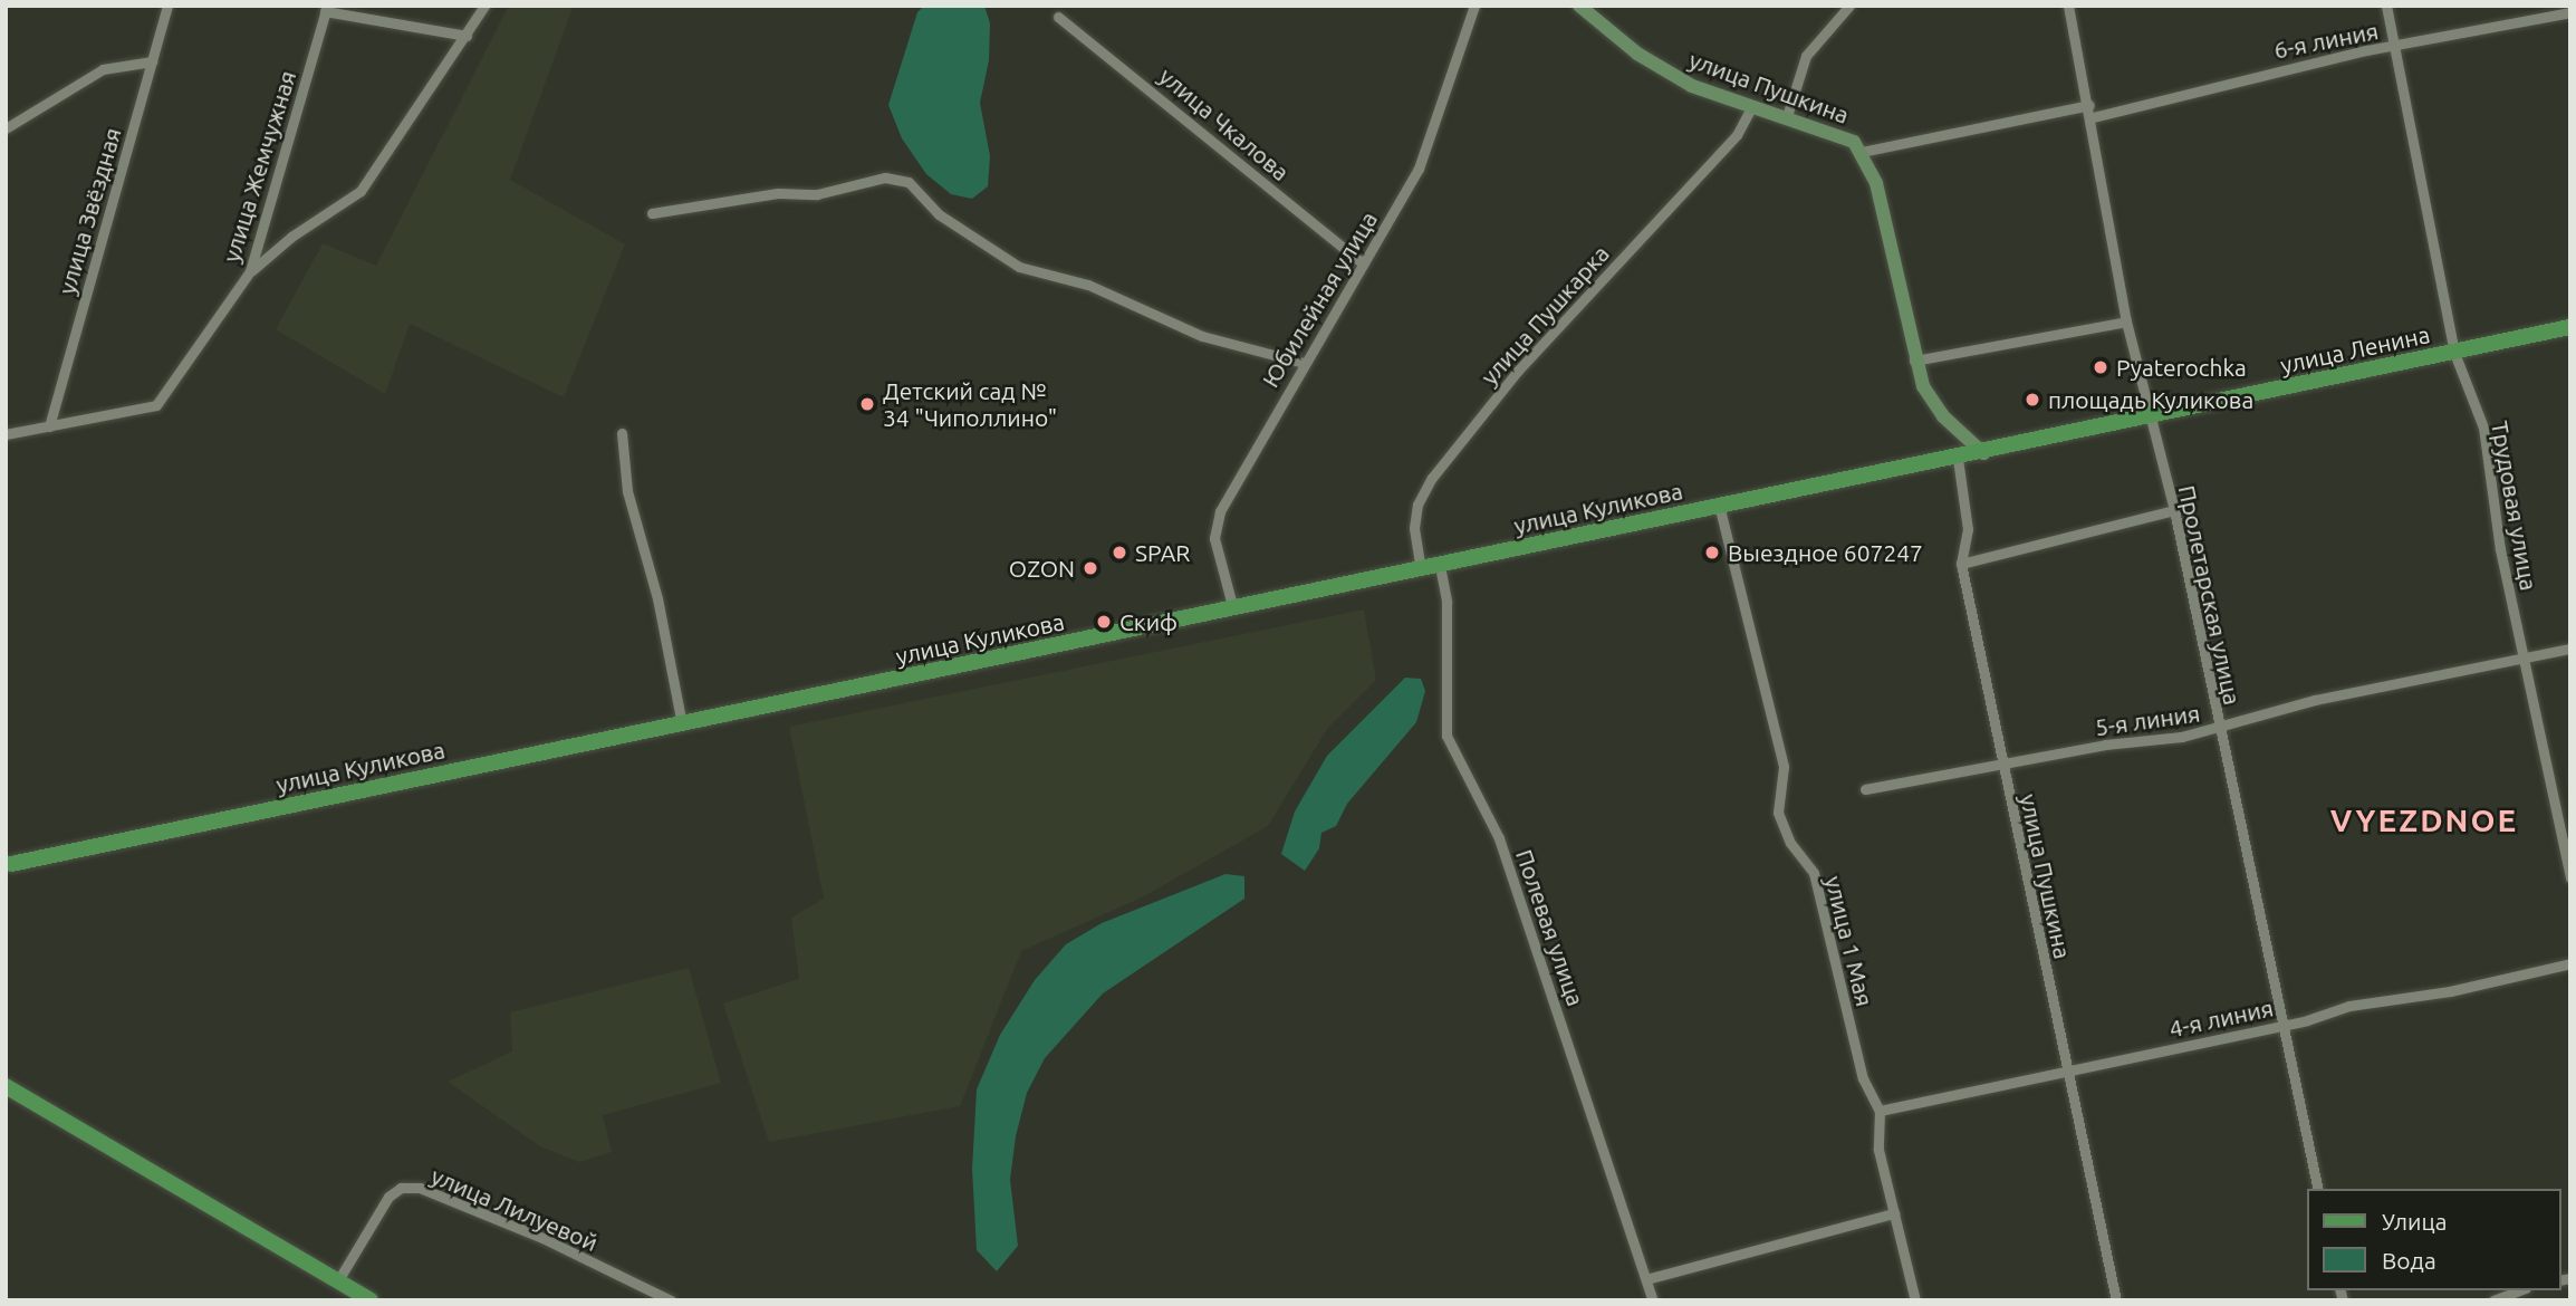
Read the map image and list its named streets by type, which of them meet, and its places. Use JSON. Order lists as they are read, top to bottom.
{
  "streets": {
    "main road": ["улица Ленина", "улица Куликова"],
    "street": [
      "6-я линия",
      "улица Пушкина",
      "улица Чкалова",
      "улица Жемчужная",
      "улица Звёздная",
      "Юбилейная улица",
      "улица Пушкарка",
      "Трудовая улица",
      "Пролетарская улица",
      "5-я линия",
      "Полевая улица",
      "улица 1 Мая",
      "4-я линия",
      "улица Лилуевой"
    ]
  },
  "crossings": [
    ["6-я линия", "Трудовая улица"],
    ["6-я линия", "Пролетарская улица"],
    ["улица Пушкина", "улица Пушкарка"],
    ["улица Пушкина", "улица Куликова"],
    ["улица Пушкина", "5-я линия"],
    ["улица Пушкина", "4-я линия"],
    ["улица Чкалова", "Юбилейная улица"],
    ["улица Жемчужная", "улица Звёздная"],
    ["Юбилейная улица", "улица Куликова"],
    ["улица Пушкарка", "улица Куликова"],
    ["улица Ленина", "Трудовая улица"],
    ["улица Ленина", "Пролетарская улица"],
    ["Трудовая улица", "5-я линия"],
    ["улица Куликова", "Полевая улица"],
    ["улица Куликова", "улица 1 Мая"],
    ["Пролетарская улица", "5-я линия"],
    ["Пролетарская улица", "4-я линия"],
    ["улица 1 Мая", "4-я линия"]
  ],
  "districts": ["VYEZDNOE"],
  "places": [
    "Pyaterochka",
    "площадь Куликова",
    "Детский сад № 34 \"Чиполлино\"",
    "SPAR",
    "Выездное 607247",
    "OZON",
    "Скиф"
  ],
  "legend": ["Улица", "Вода"]
}
